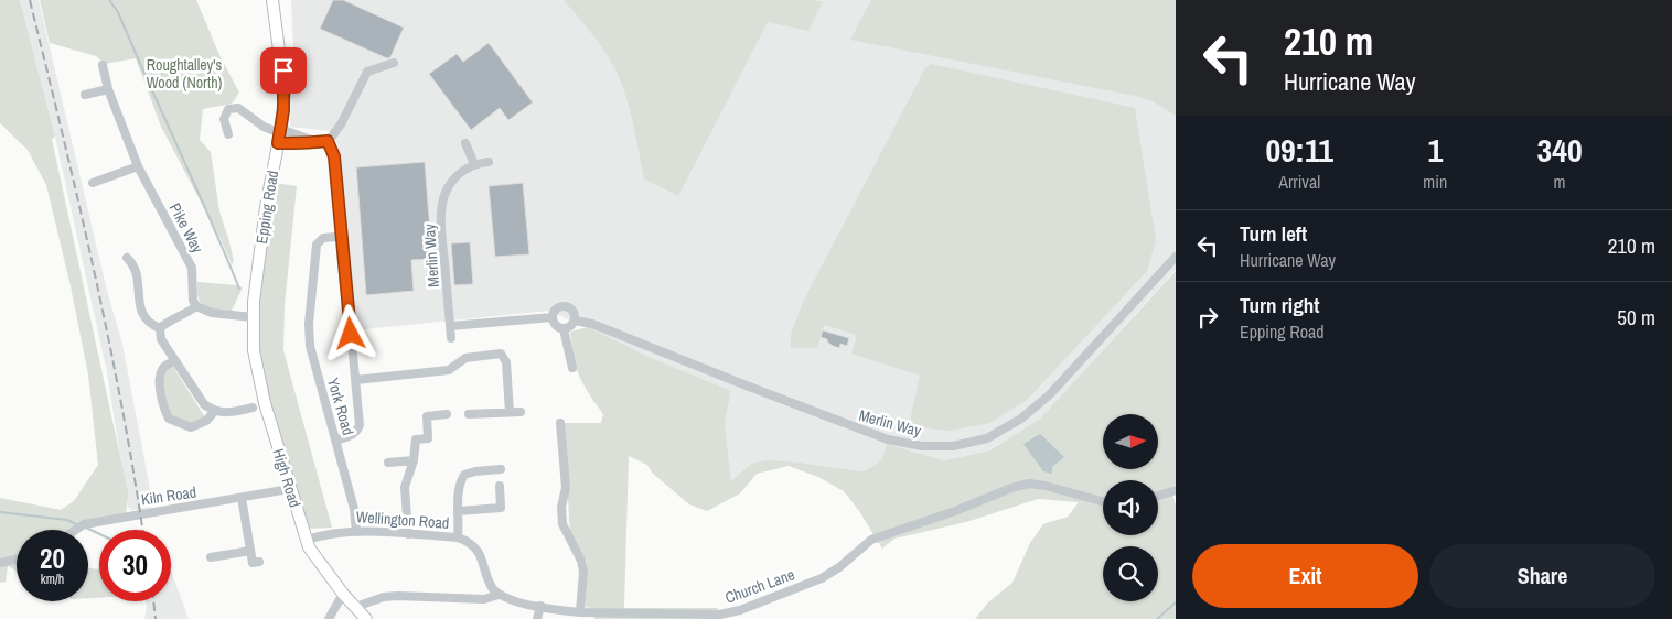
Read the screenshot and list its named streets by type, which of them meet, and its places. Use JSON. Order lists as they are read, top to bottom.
{
  "streets": {
    "main road": ["Epping Road", "High Road"],
    "street": [
      "Pike Way",
      "Merlin Way",
      "York Road",
      "Kiln Road",
      "Wellington Road",
      "Church Lane"
    ]
  },
  "crossings": [
    ["Epping Road", "High Road"],
    ["York Road", "Wellington Road"],
    ["High Road", "Kiln Road"],
    ["High Road", "Wellington Road"],
    ["Wellington Road", "Church Lane"]
  ],
  "parks": ["Roughtalley's Wood (North)"],
  "north": "right",
  "page": {
    "turn": ["210 m", "Hurricane Way"],
    "eta": [
      "09:11",
      "Arrival",
      "1",
      "min",
      "340",
      "m"
    ],
    "list": [
      {
        "name": "Turn left",
        "note": "Hurricane Way",
        "value": "210 m"
      },
      {
        "name": "Turn right",
        "note": "Epping Road",
        "value": "50 m"
      }
    ],
    "speed": "20 km/h",
    "limit": "30",
    "buttons": ["Exit", "Share"]
  }
}
